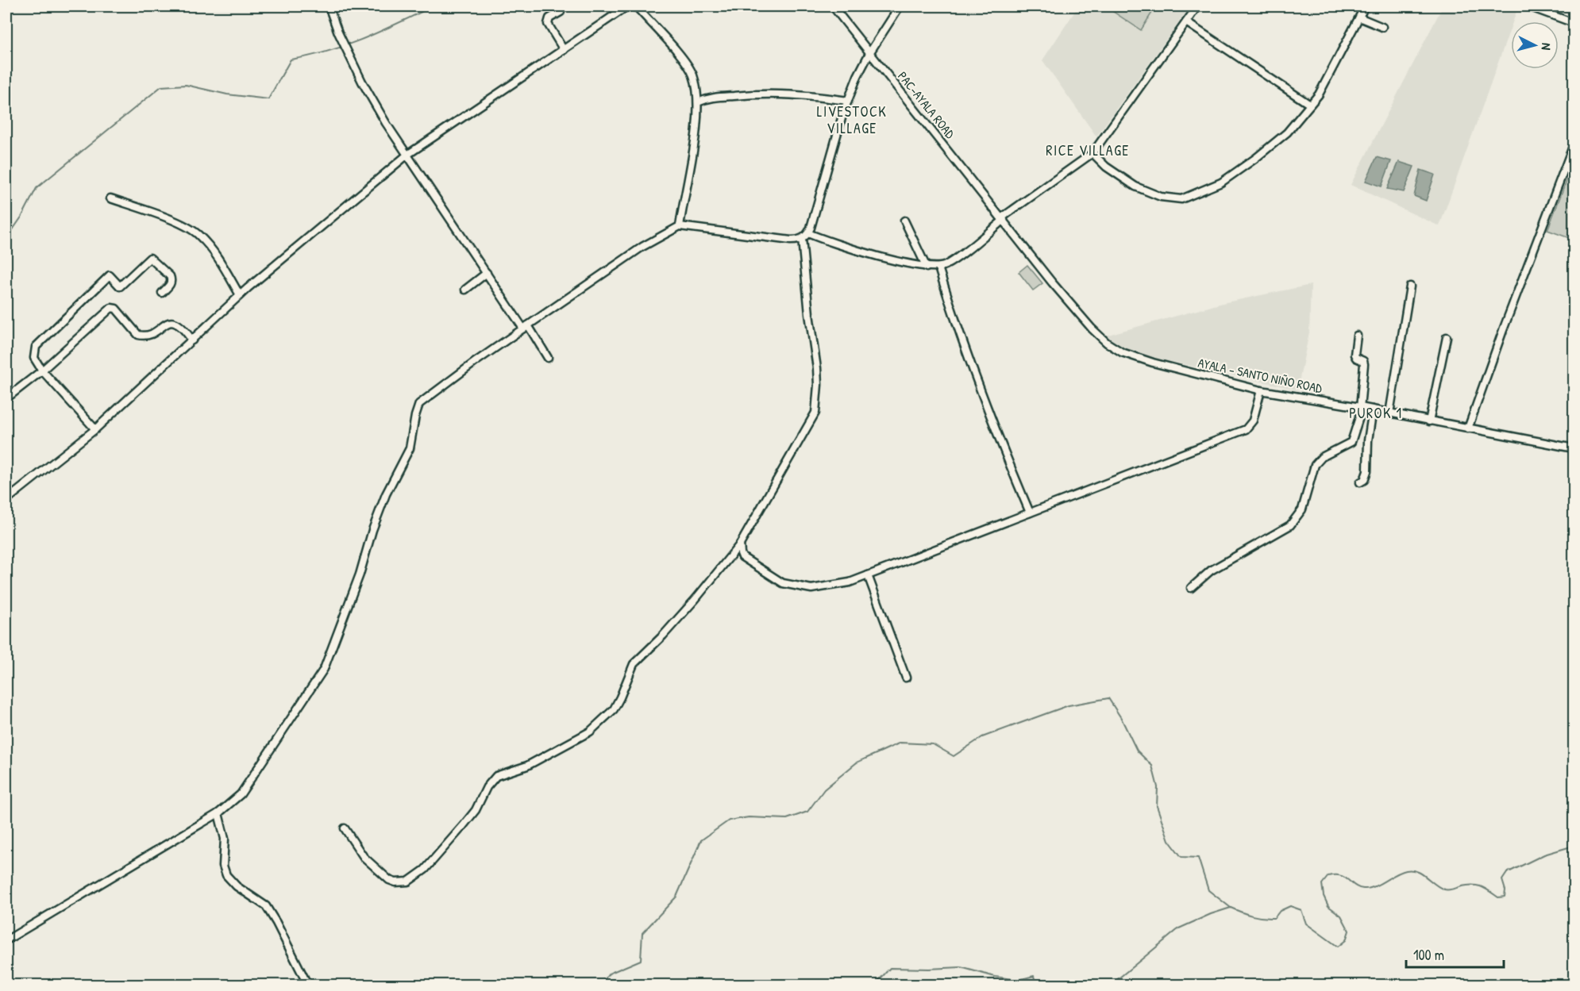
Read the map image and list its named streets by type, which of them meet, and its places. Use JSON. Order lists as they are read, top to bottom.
{
  "streets": {
    "street": ["PAC-AYALA ROAD", "AYALA – SANTO NIÑO ROAD"]
  },
  "crossings": [
    ["PAC-AYALA ROAD", "AYALA – SANTO NIÑO ROAD"]
  ],
  "districts": ["LIVESTOCK VILLAGE", "RICE VILLAGE", "PUROK 1"],
  "scale_bar": "100 m",
  "north": "right"
}
